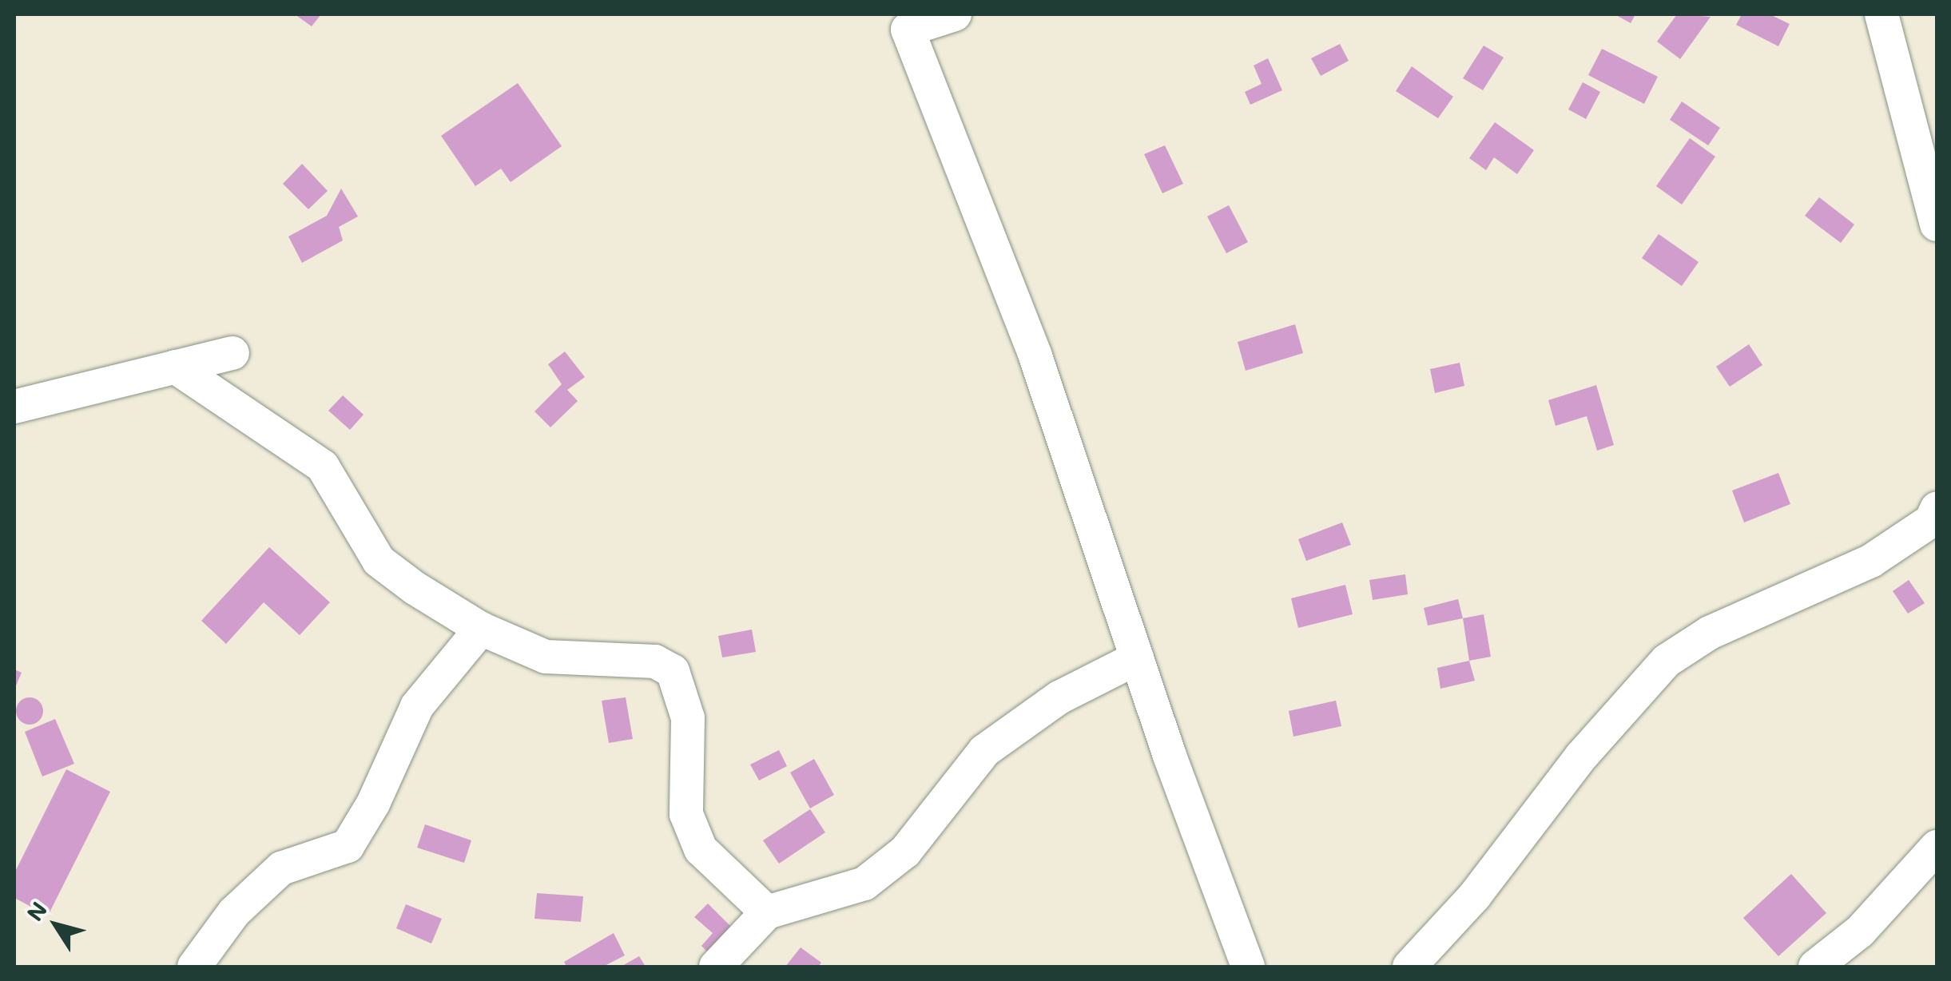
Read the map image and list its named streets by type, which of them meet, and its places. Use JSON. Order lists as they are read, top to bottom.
{
  "north": "top left"
}
